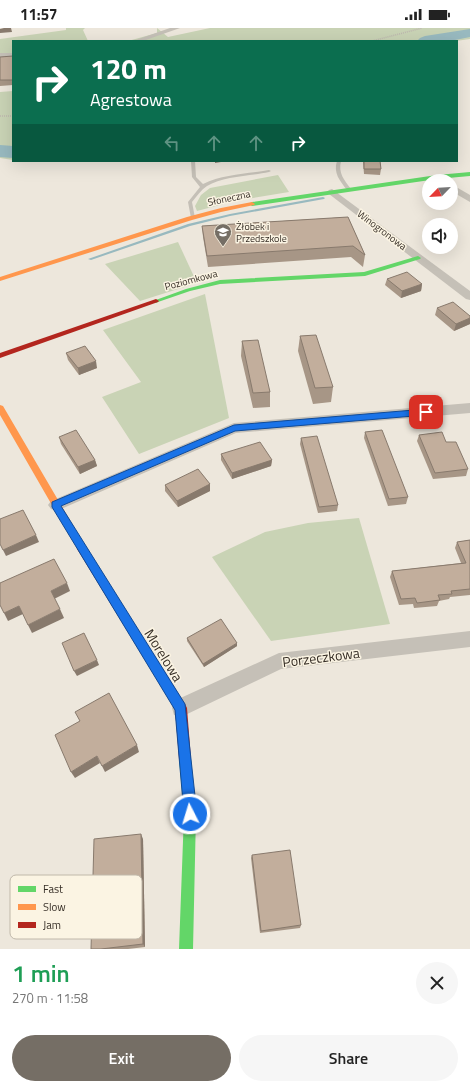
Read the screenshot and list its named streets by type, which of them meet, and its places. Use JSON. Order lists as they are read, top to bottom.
{
  "streets": {
    "street": [
      "Słoneczna",
      "Winogronowa",
      "Poziomkowa",
      "Morelowa",
      "Porzeczkowa"
    ]
  },
  "crossings": [
    ["Słoneczna", "Winogronowa"],
    ["Winogronowa", "Poziomkowa"],
    ["Morelowa", "Porzeczkowa"]
  ],
  "places": {
    "school or university": ["Żłobek i Przedszkole"]
  },
  "legend": ["Fast", "Slow", "Jam"],
  "north": "bottom left",
  "page": {
    "status": "11:57",
    "turn": ["120 m", "Agrestowa"],
    "heading": ["1 min", "270 m · 11:58"],
    "buttons": ["Exit", "Share"]
  }
}
